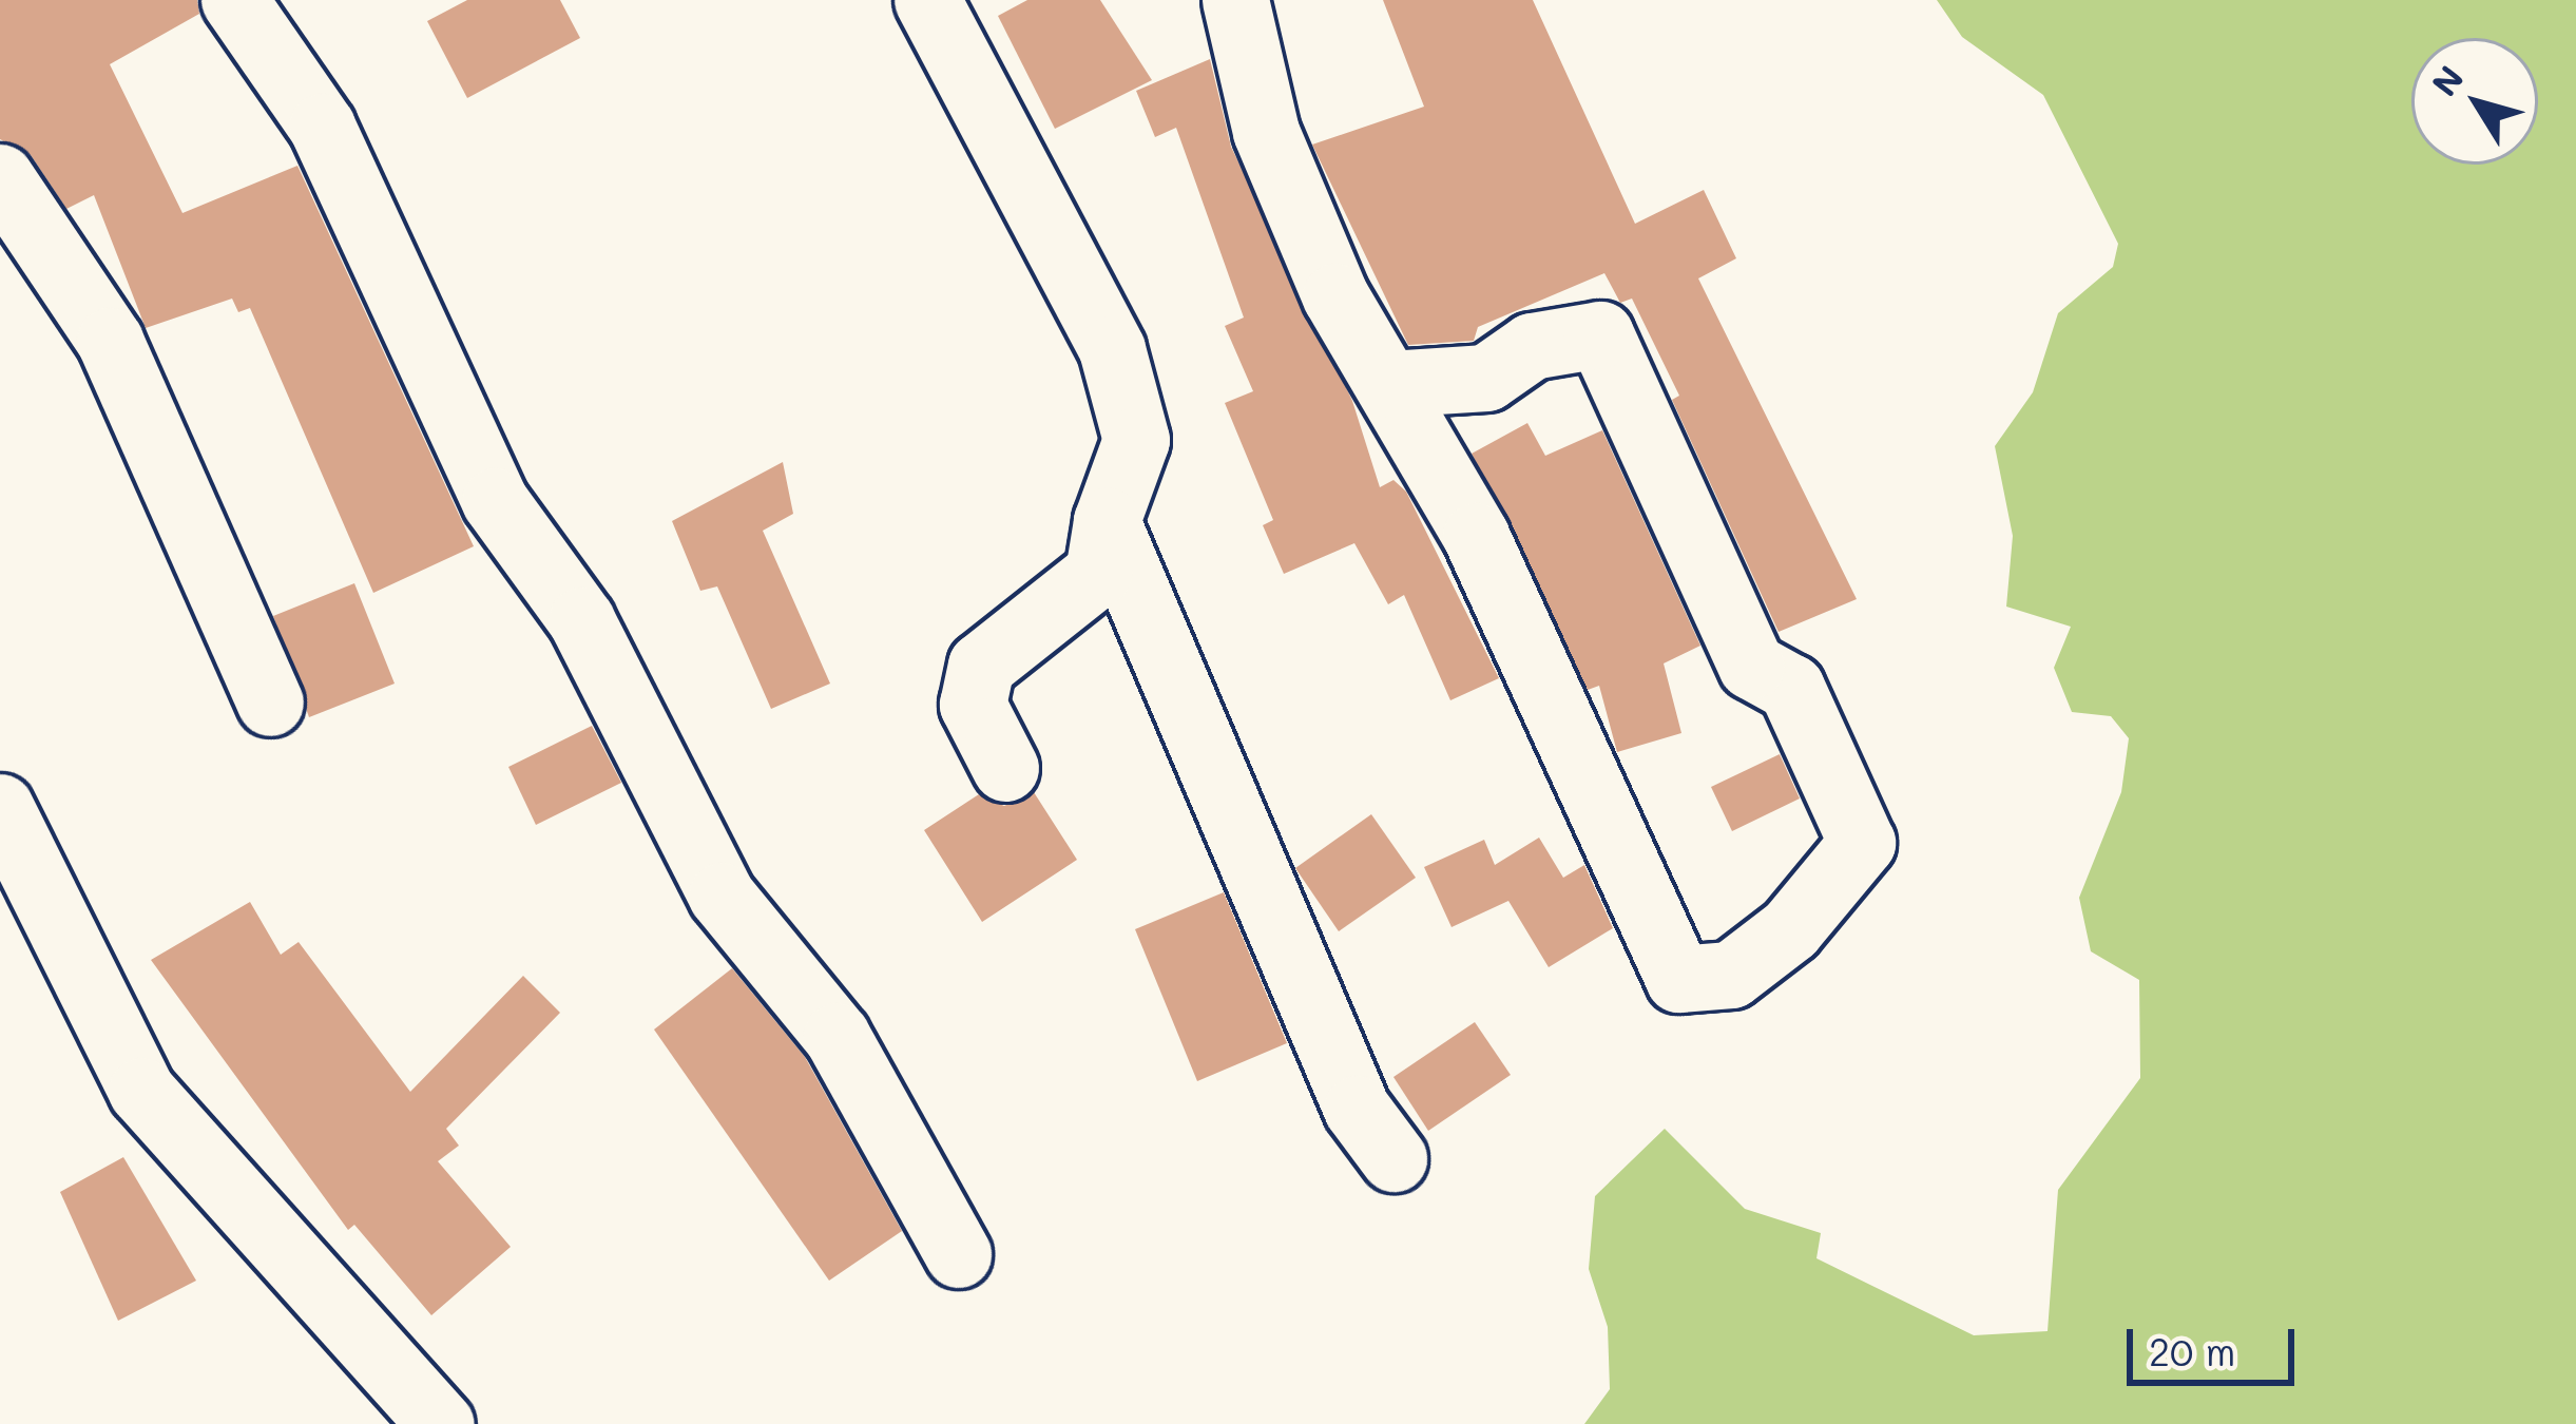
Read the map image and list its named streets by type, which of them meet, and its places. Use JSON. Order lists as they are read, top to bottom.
{
  "scale_bar": "20 m",
  "north": "top left"
}
